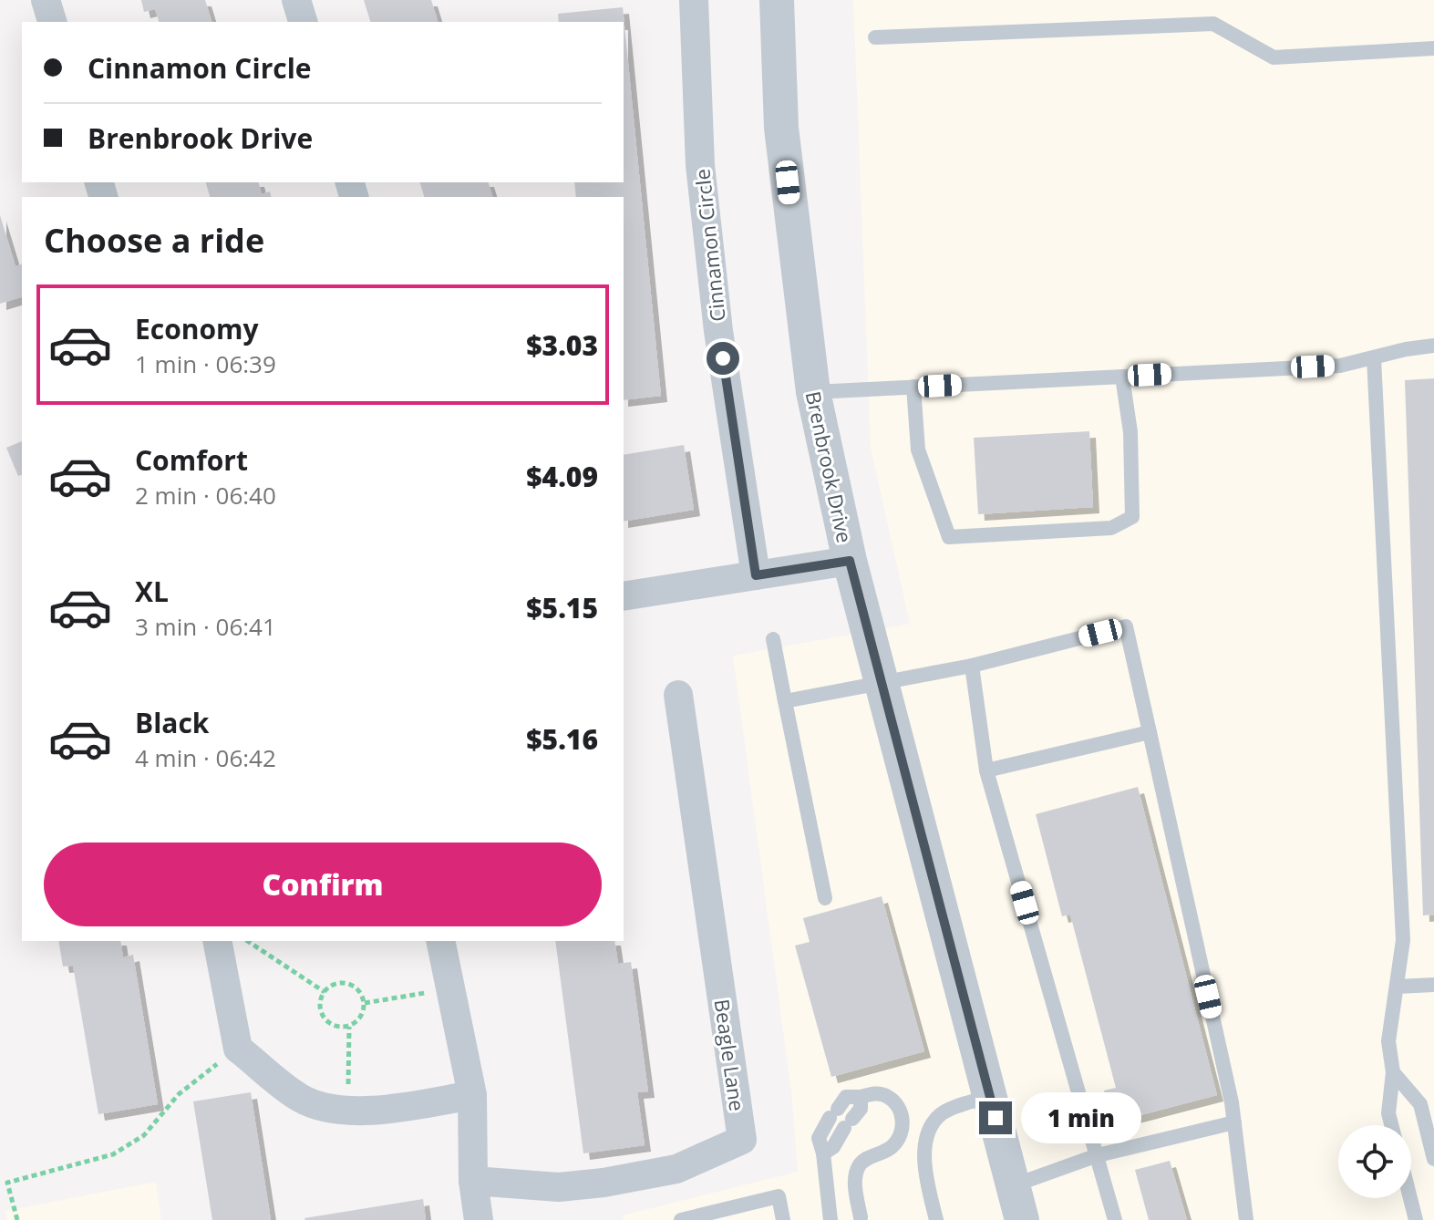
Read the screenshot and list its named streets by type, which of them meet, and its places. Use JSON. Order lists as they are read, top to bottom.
{
  "streets": {
    "street": ["Cinnamon Circle", "Brenbrook Drive", "Beagle Lane"]
  },
  "page": {
    "banner": ["Cinnamon Circle", "Brenbrook Drive"],
    "heading": "Choose a ride",
    "list": [
      {
        "name": "Economy",
        "note": "1 min · 06:39",
        "value": "$3.03"
      },
      {
        "name": "Comfort",
        "note": "2 min · 06:40",
        "value": "$4.09"
      },
      {
        "name": "XL",
        "note": "3 min · 06:41",
        "value": "$5.15"
      },
      {
        "name": "Black",
        "note": "4 min · 06:42",
        "value": "$5.16"
      }
    ],
    "buttons": "Confirm",
    "bubble": "1 min"
  }
}
